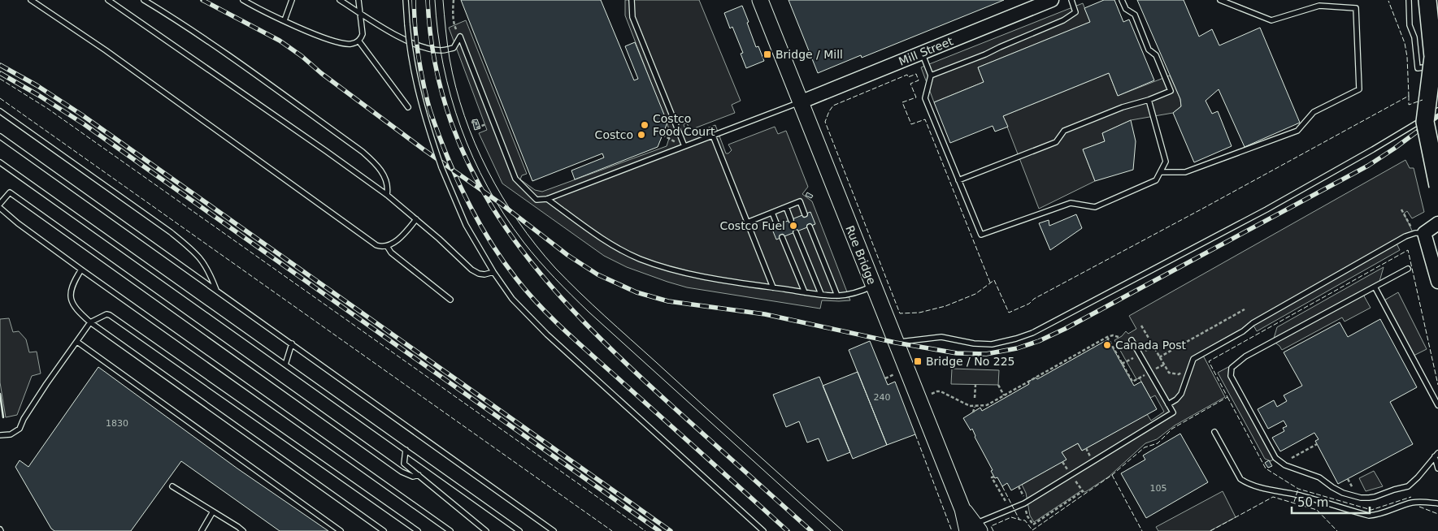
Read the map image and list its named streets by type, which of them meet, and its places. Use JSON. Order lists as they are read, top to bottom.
{
  "streets": {
    "main road": ["Rue Bridge"],
    "street": ["Mill Street"]
  },
  "crossings": [
    ["Mill Street", "Rue Bridge"]
  ],
  "places": {
    "transit": ["Bridge / Mill", "Bridge / No 225"],
    "other": [
      "Costco Food Court",
      "Costco",
      "Costco Fuel",
      "Canada Post"
    ]
  },
  "house_numbers": ["240", "1830", "105"],
  "scale_bar": "50 m"
}
